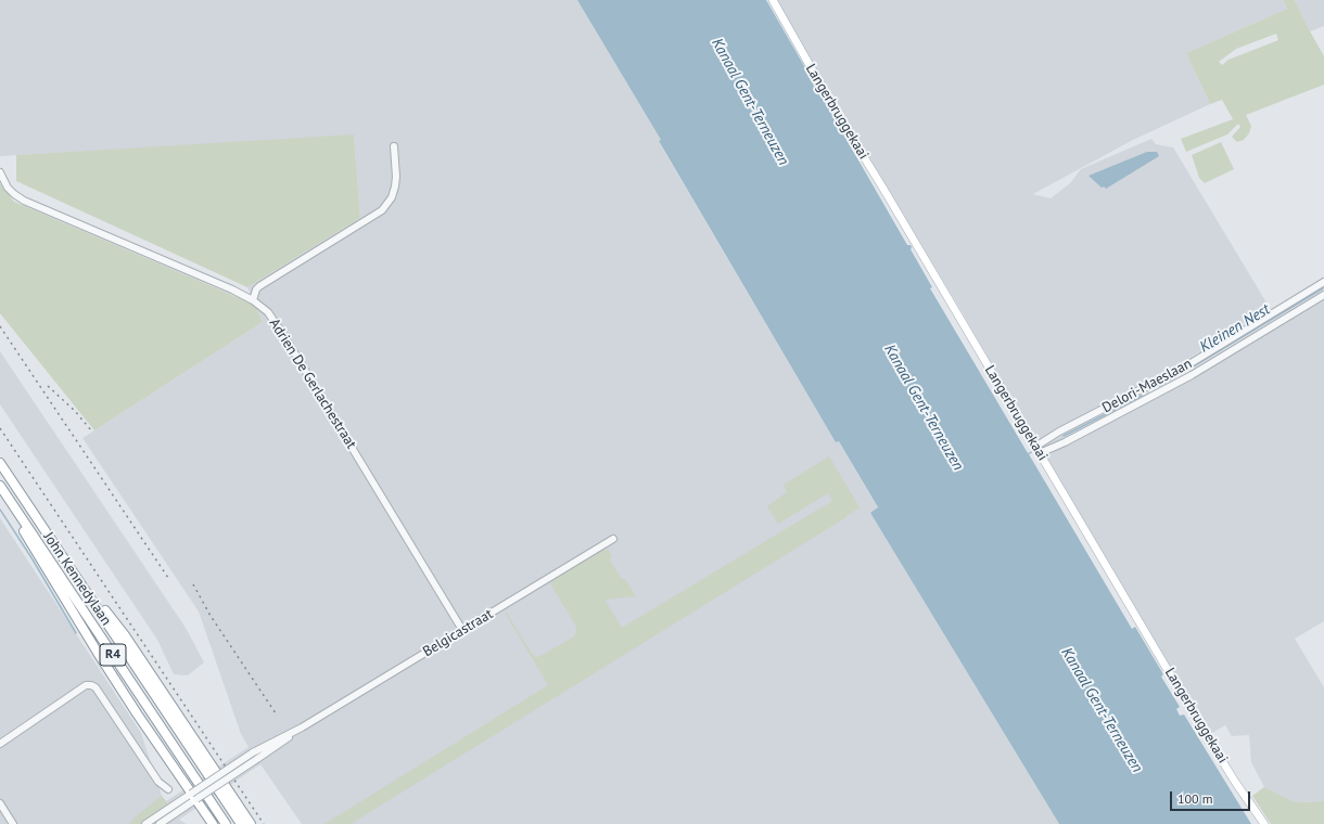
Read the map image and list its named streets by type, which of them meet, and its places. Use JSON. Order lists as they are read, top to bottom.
{
  "streets": {
    "highway": ["John Kennedylaan", "R4"],
    "main road": ["Langerbruggekaai"],
    "street": ["Adrien De Gerlachestraat", "Delori-Maeslaan", "Belgicastraat"]
  },
  "crossings": [
    ["Langerbruggekaai", "Delori-Maeslaan"],
    ["Adrien De Gerlachestraat", "Belgicastraat"],
    ["John Kennedylaan", "R4"],
    ["Belgicastraat", "R4"]
  ],
  "water": ["Kanaal Gent-Terneuzen", "Kleinen Nest"],
  "scale_bar": "100 m"
}
